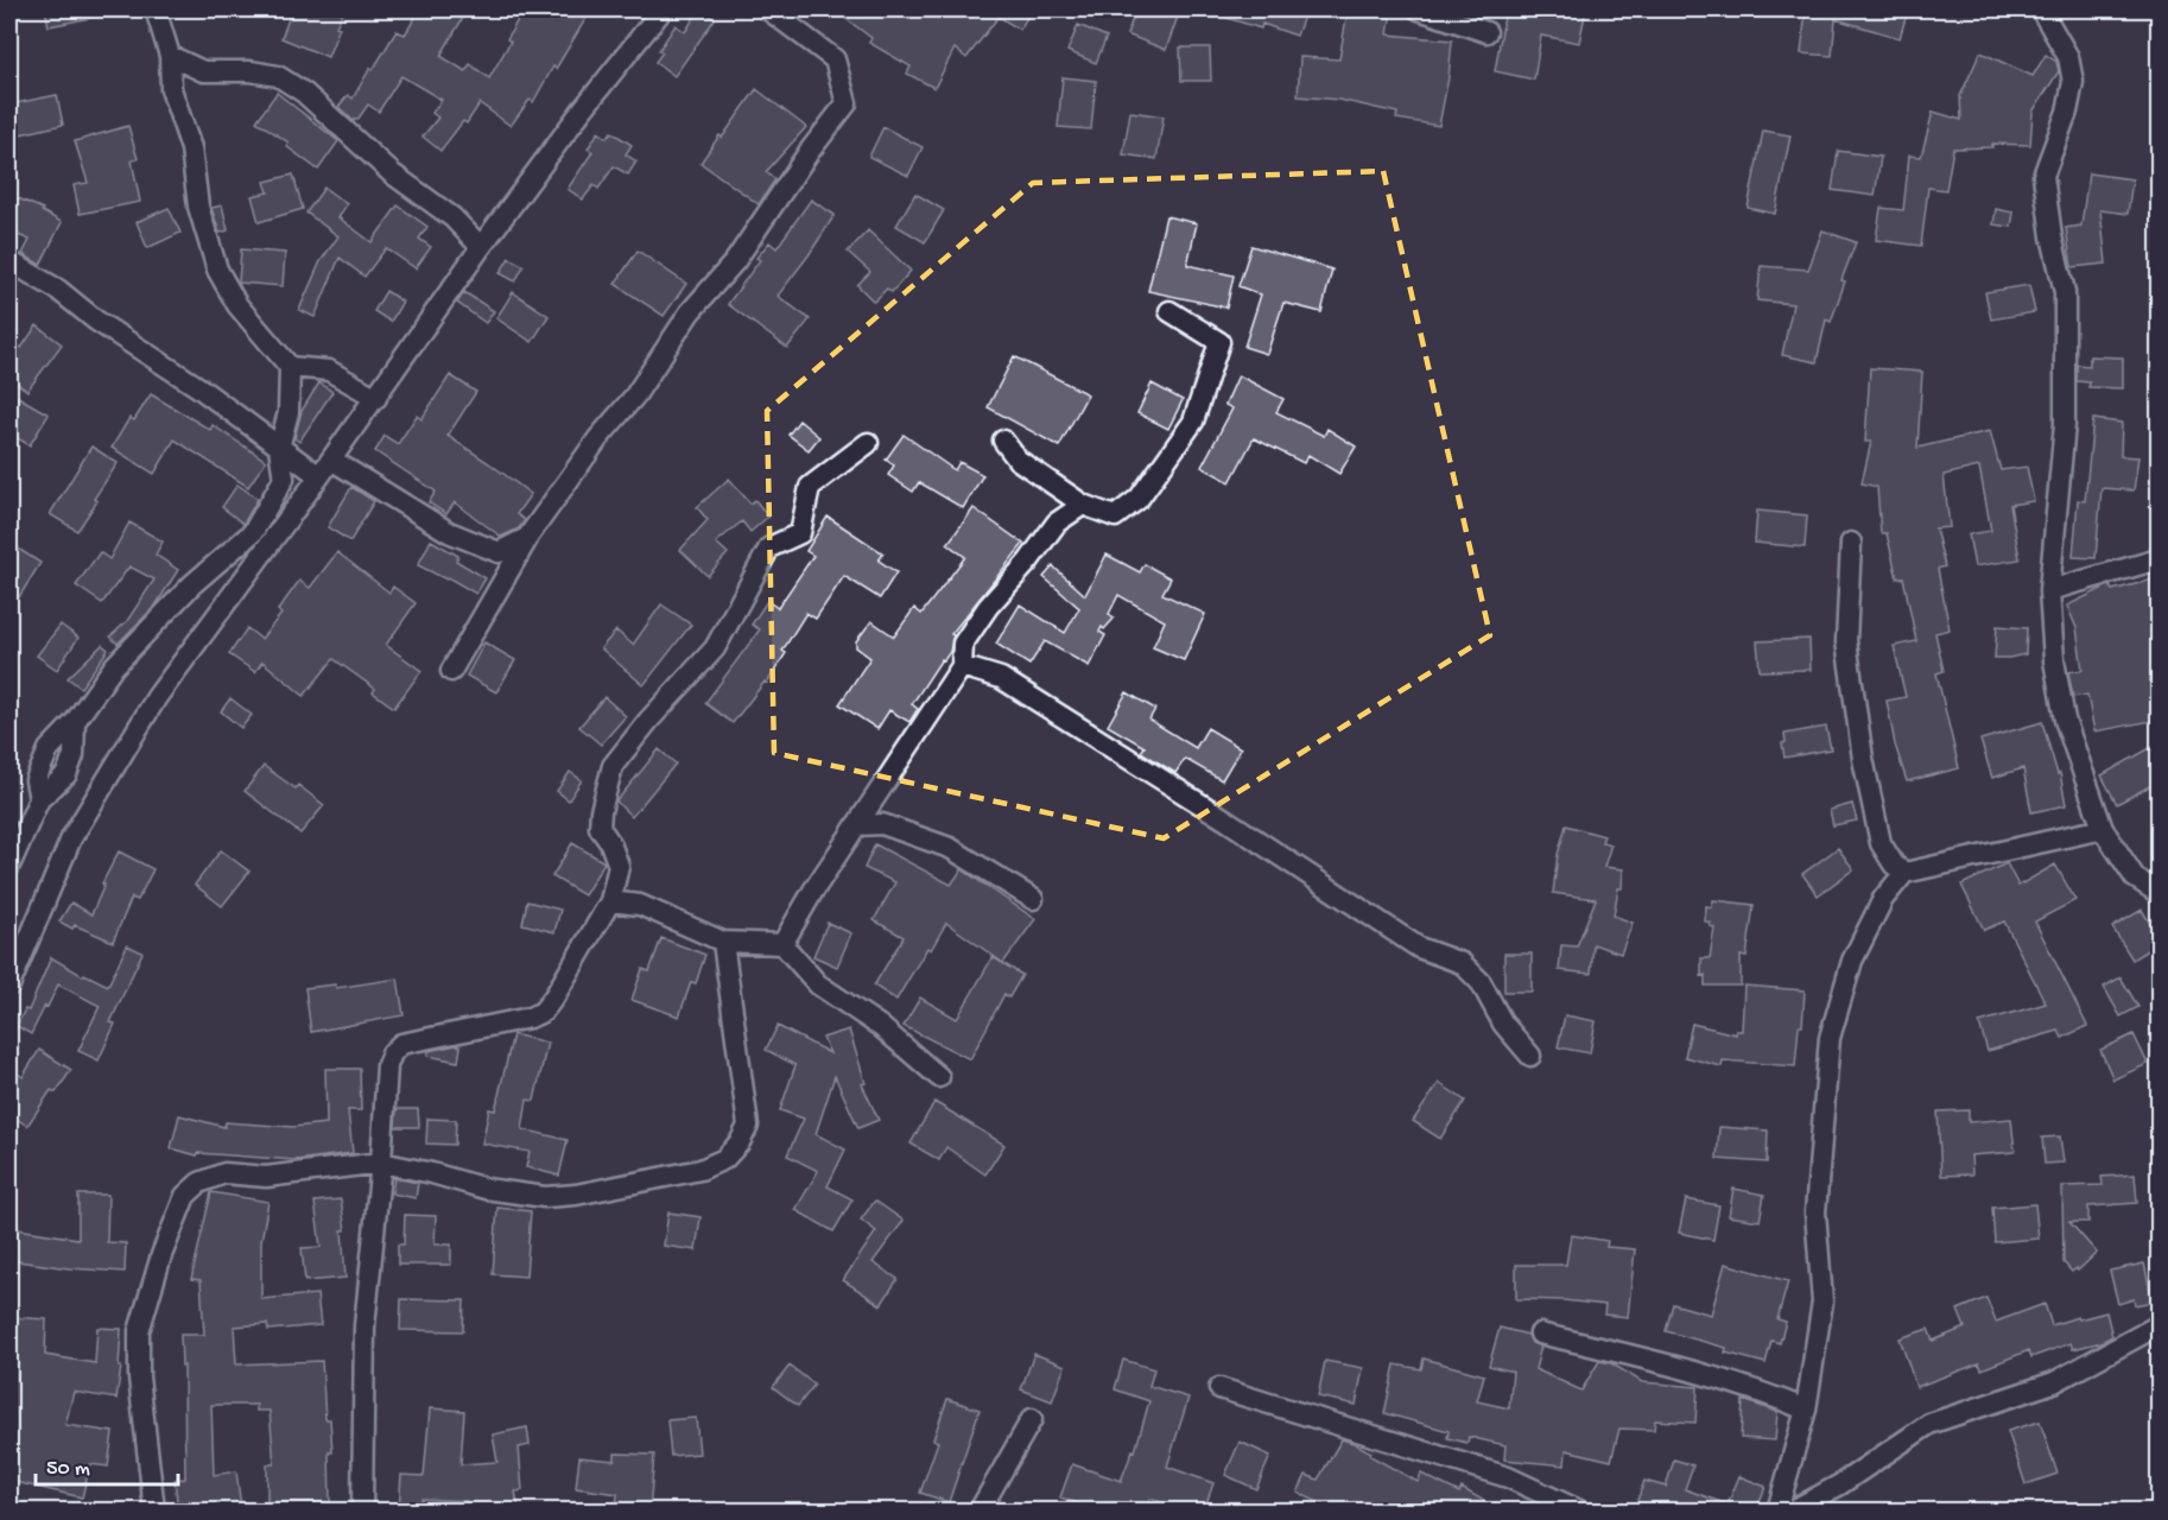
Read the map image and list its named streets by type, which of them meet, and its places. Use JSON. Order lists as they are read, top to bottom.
{
  "scale_bar": "50 m"
}
